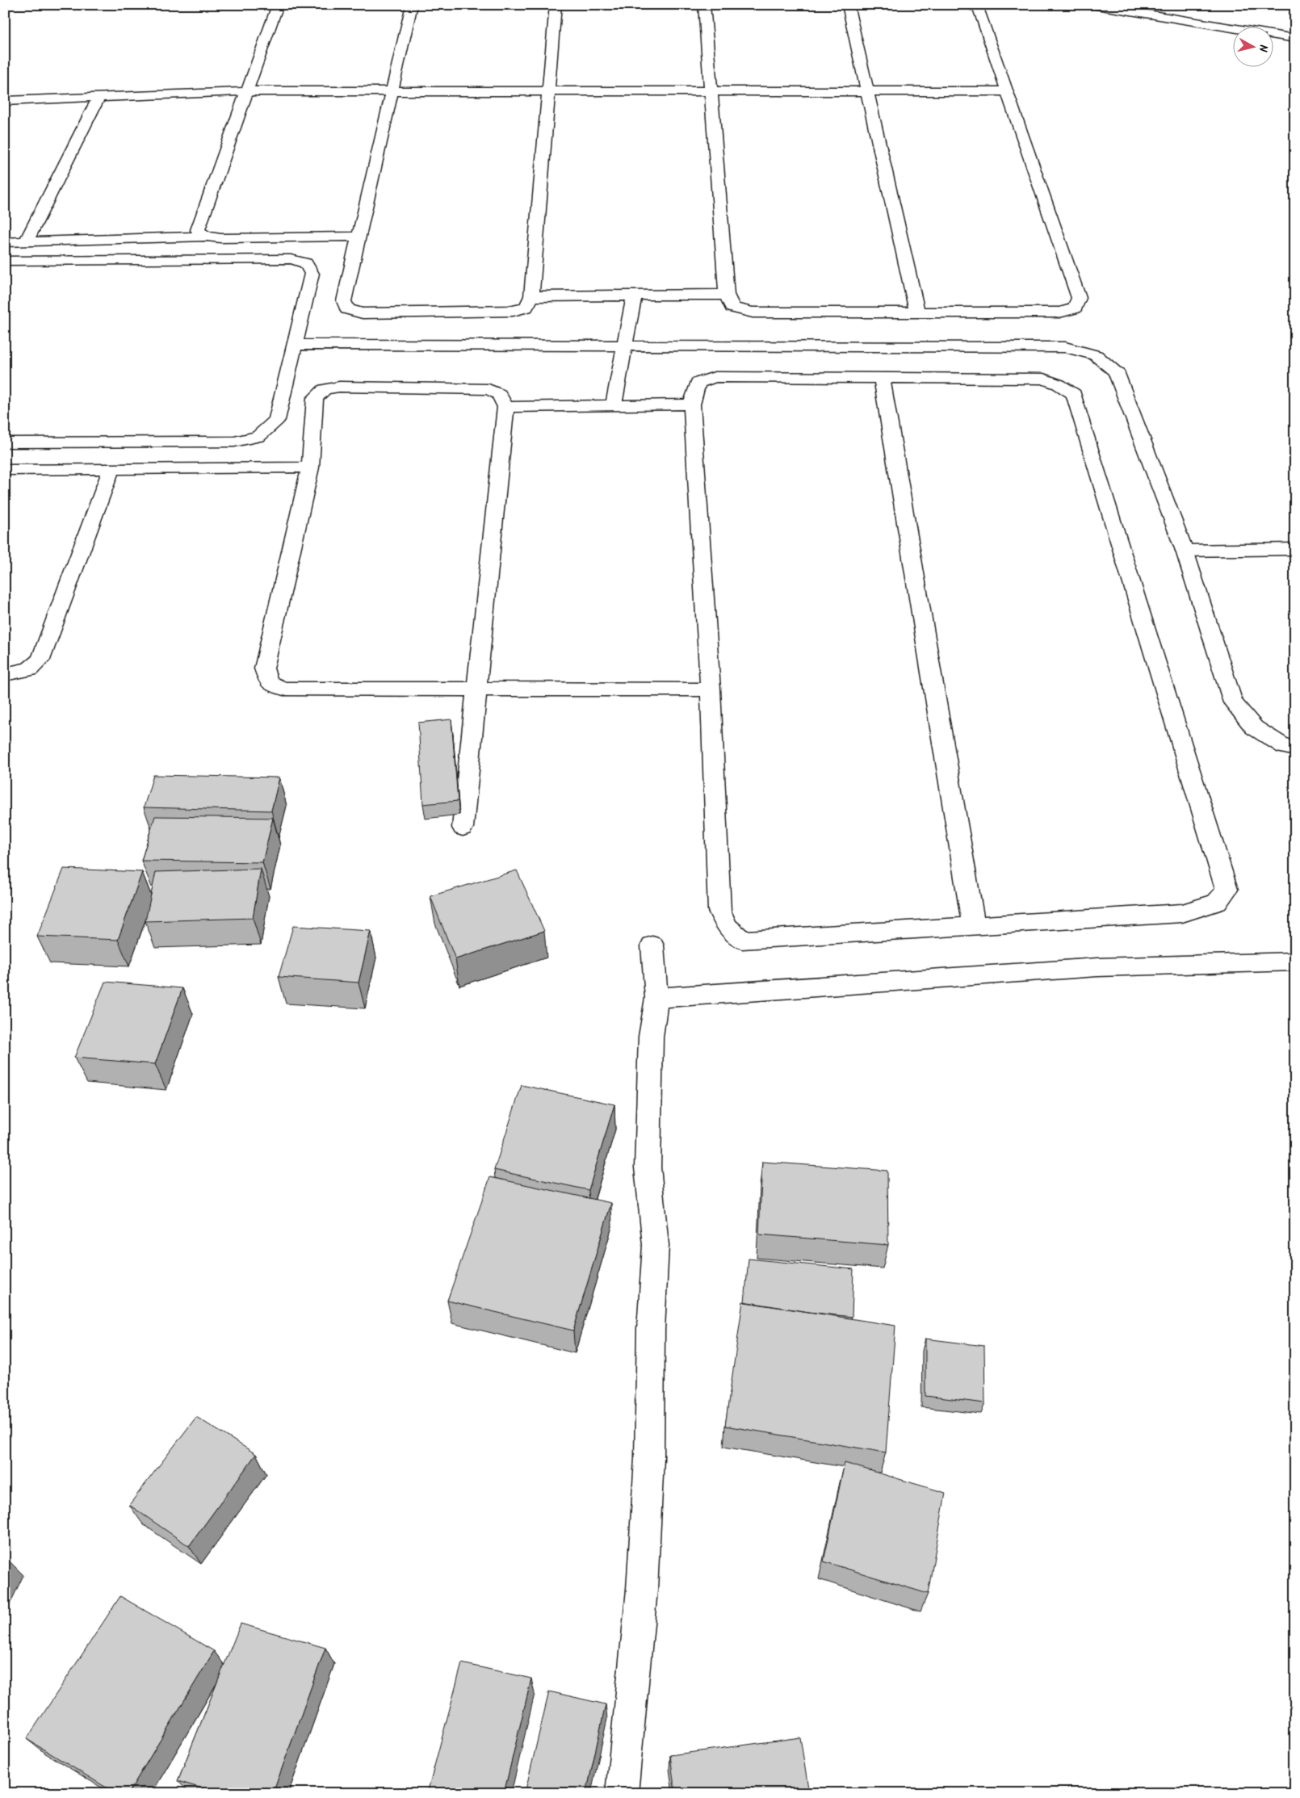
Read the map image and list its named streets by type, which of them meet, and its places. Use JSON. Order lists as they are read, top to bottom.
{
  "north": "right"
}
